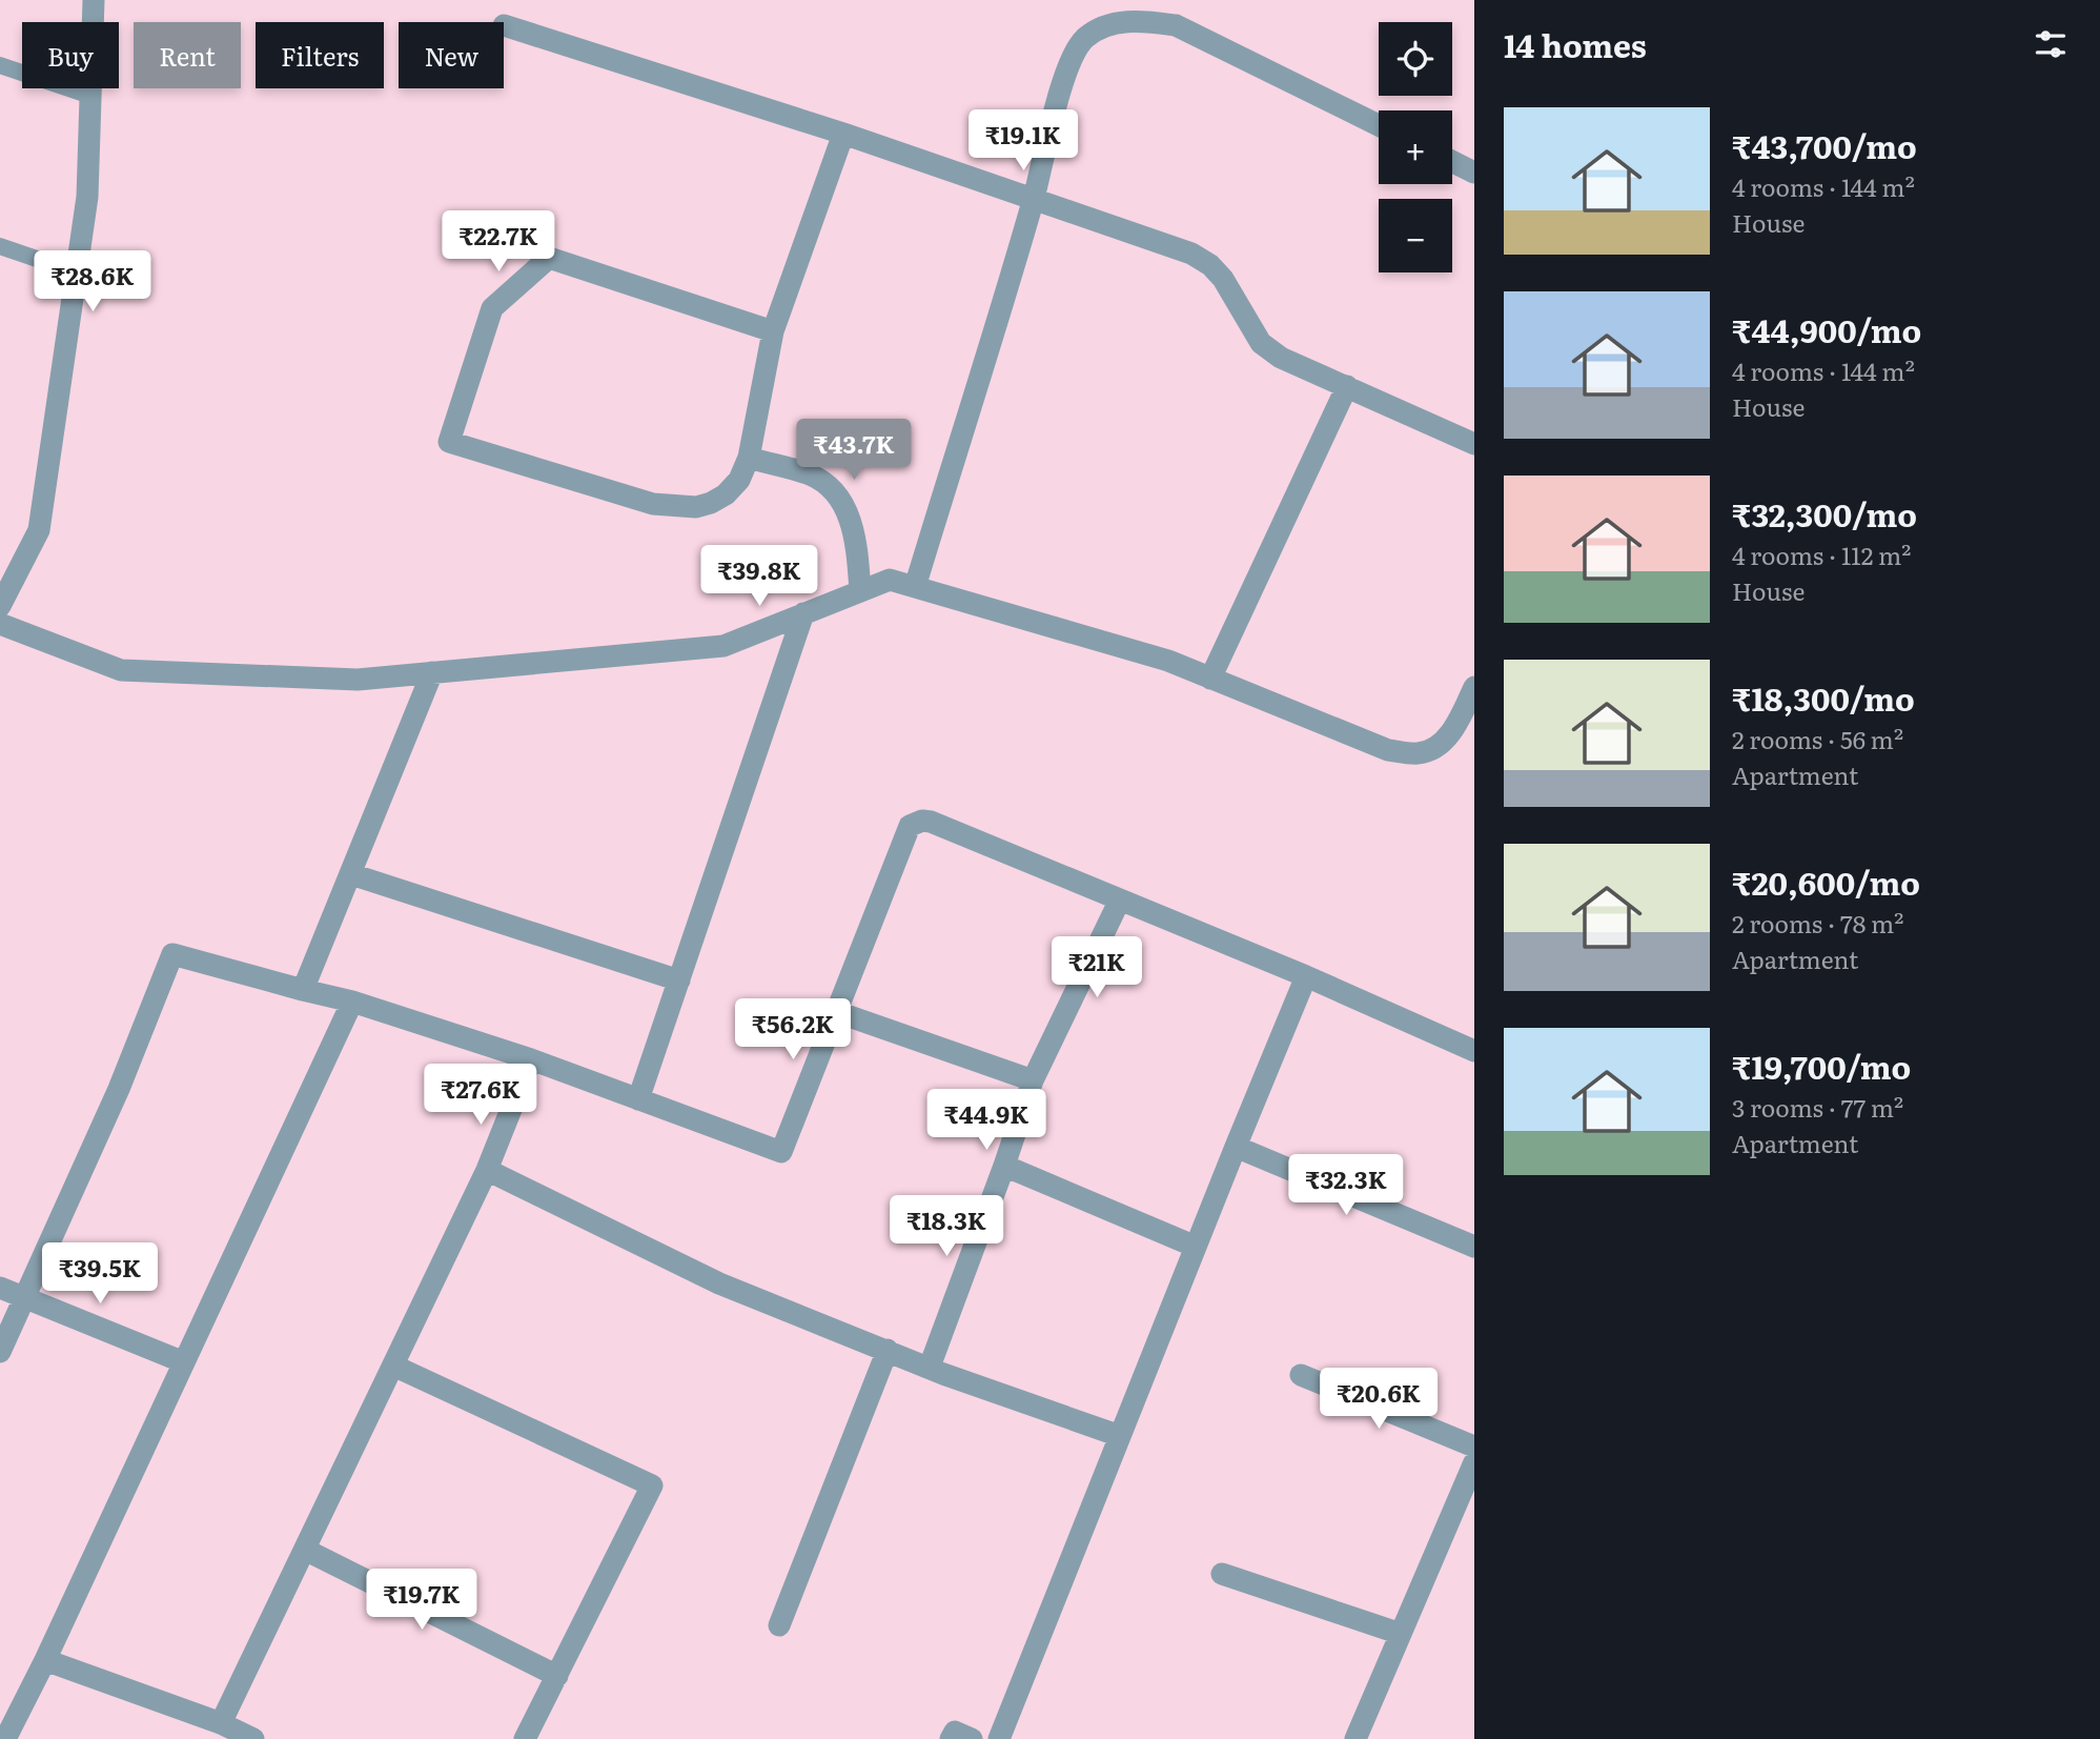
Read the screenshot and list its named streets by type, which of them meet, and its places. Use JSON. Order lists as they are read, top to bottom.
{
  "page": {
    "heading": "14 homes",
    "map_buttons": ["+", "−"],
    "chip": [
      "Buy",
      "Rent",
      "Filters",
      "New"
    ],
    "list": [
      {
        "name": "₹43,700/mo",
        "note": "4 rooms · 144 m² · House"
      },
      {
        "name": "₹44,900/mo",
        "note": "4 rooms · 144 m² · House"
      },
      {
        "name": "₹32,300/mo",
        "note": "4 rooms · 112 m² · House"
      },
      {
        "name": "₹18,300/mo",
        "note": "2 rooms · 56 m² · Apartment"
      },
      {
        "name": "₹20,600/mo",
        "note": "2 rooms · 78 m² · Apartment"
      },
      {
        "name": "₹19,700/mo",
        "note": "3 rooms · 77 m² · Apartment"
      }
    ],
    "price": [
      "₹19.1K",
      "₹22.7K",
      "₹28.6K",
      "₹43.7K",
      "₹39.8K",
      "₹21K",
      "₹56.2K",
      "₹27.6K",
      "₹44.9K",
      "₹32.3K",
      "₹18.3K",
      "₹39.5K",
      "₹20.6K",
      "₹19.7K"
    ]
  }
}
